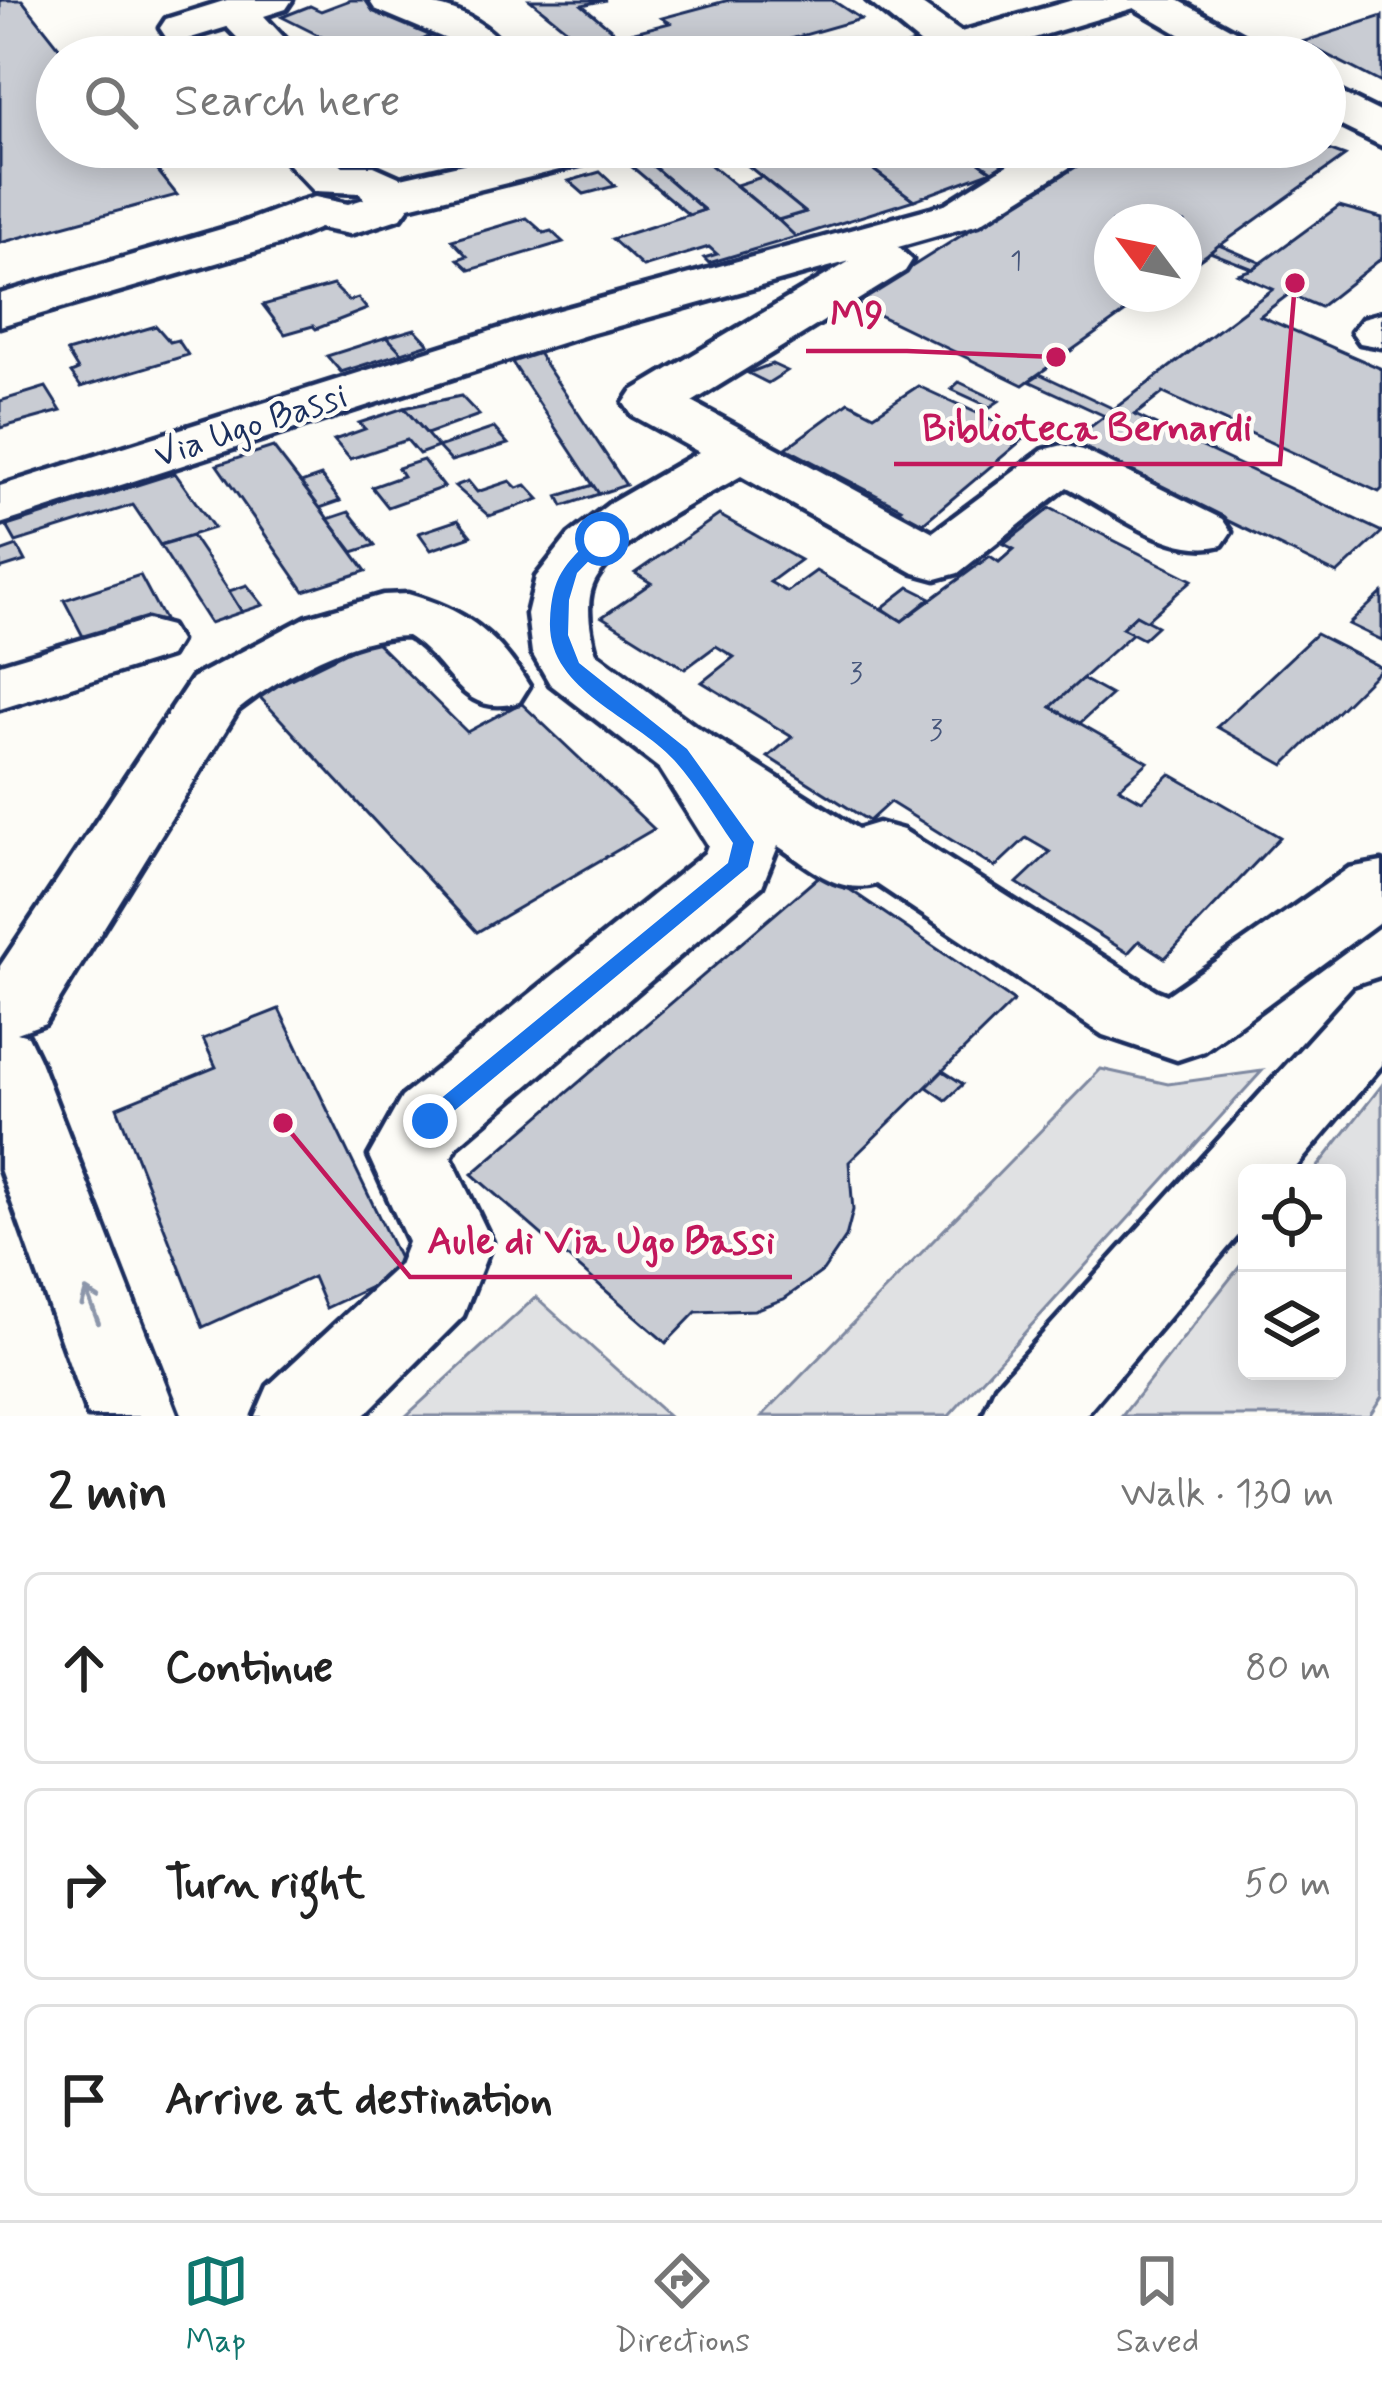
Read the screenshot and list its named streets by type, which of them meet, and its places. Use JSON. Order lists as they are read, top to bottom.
{
  "streets": {
    "street": ["Via Ugo Bassi"]
  },
  "places": ["Biblioteca Bernardi", "M9", "Aule di Via Ugo Bassi"],
  "house_numbers": ["1", "3", "3"],
  "north": "top left",
  "page": {
    "search": "Search here",
    "heading": ["2 min", "Walk · 130 m"],
    "list": [
      ["Continue", "80 m"],
      ["Turn right", "50 m"],
      "Arrive at destination"
    ],
    "nav": ["Map", "Directions", "Saved"]
  }
}
